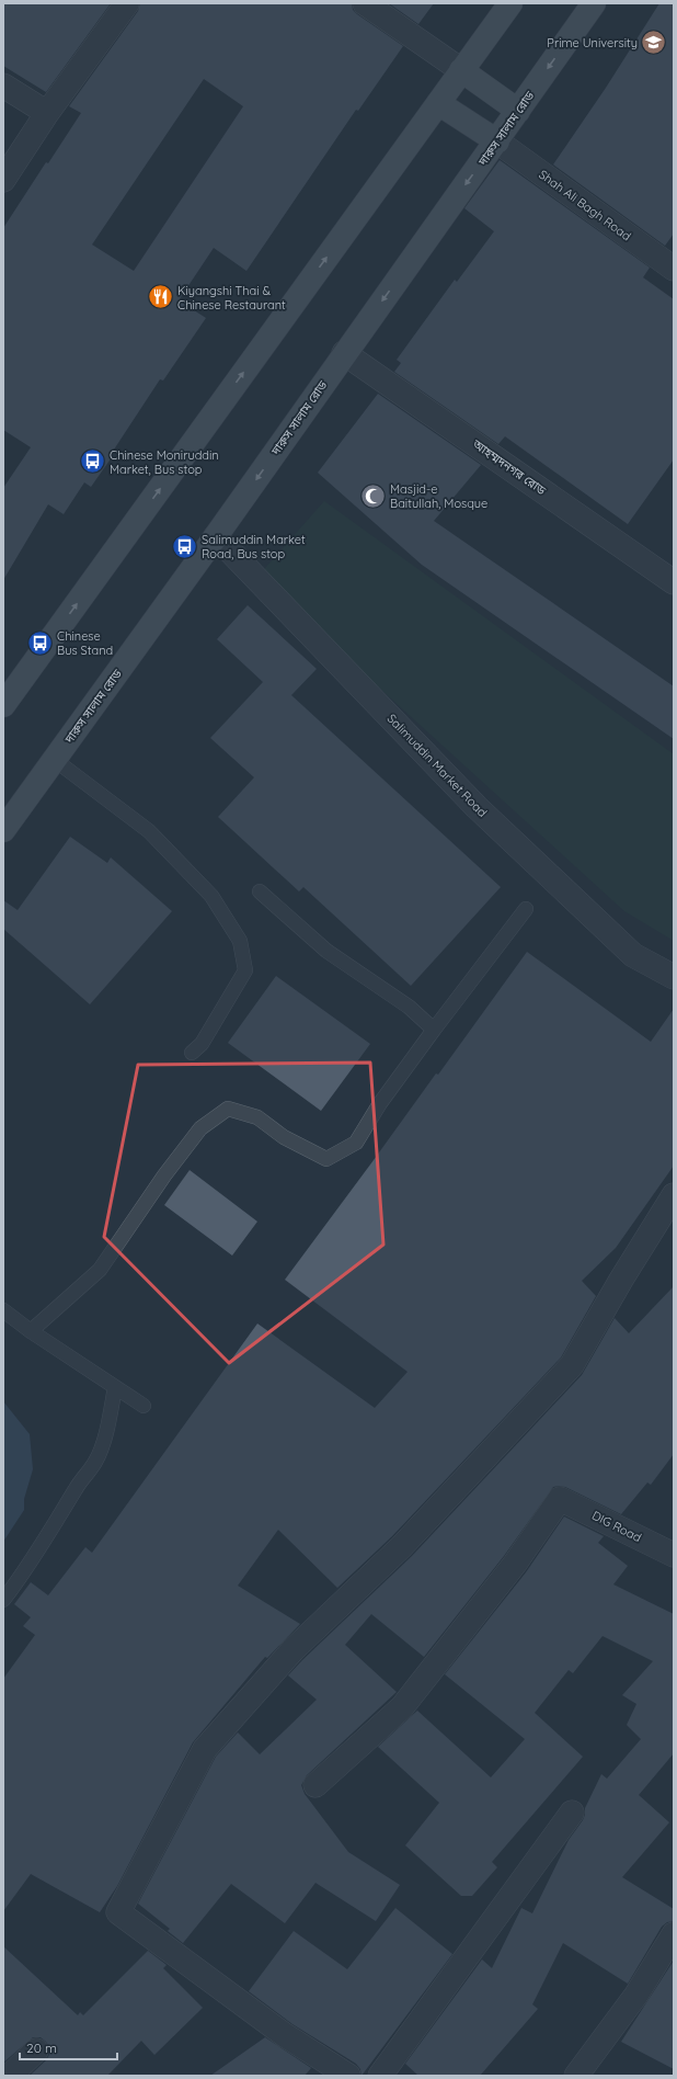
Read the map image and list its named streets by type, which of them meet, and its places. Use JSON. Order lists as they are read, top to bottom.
{
  "streets": {
    "main road": ["দারুস সালাম রোড"],
    "street": [
      "Shah Ali Bagh Road",
      "আহম্মদনগর রোড",
      "Salimuddin Market Road",
      "DIG Road"
    ]
  },
  "crossings": [
    ["দারুস সালাম রোড", "Shah Ali Bagh Road"],
    ["দারুস সালাম রোড", "আহম্মদনগর রোড"],
    ["দারুস সালাম রোড", "Salimuddin Market Road"]
  ],
  "places": {
    "school or university": ["Prime University"],
    "restaurant": ["Kiyangshi Thai & Chinese Restaurant"],
    "bus stop": ["Chinese Moniruddin Market, Bus stop", "Salimuddin Market Road, Bus stop", "Chinese Bus Stand"],
    "mosque": ["Masjid-e Baitullah, Mosque"]
  },
  "scale_bar": "20 m"
}
